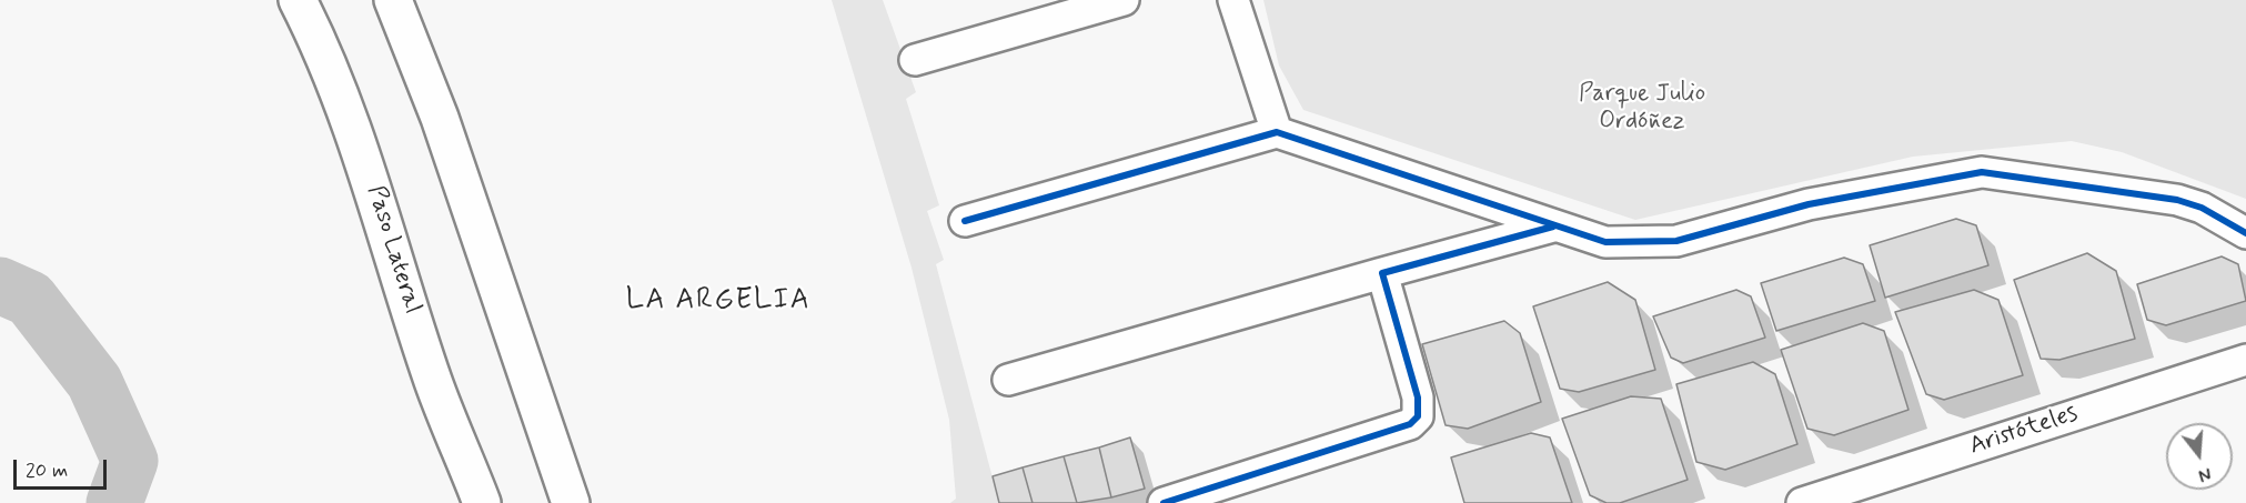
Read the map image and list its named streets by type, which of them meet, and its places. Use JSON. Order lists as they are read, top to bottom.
{
  "streets": {
    "highway": ["Paso Lateral"],
    "street": ["Aristóteles"]
  },
  "districts": ["LA ARGELIA"],
  "parks": ["Parque Julio Ordóñez"],
  "scale_bar": "20 m",
  "north": "bottom"
}
